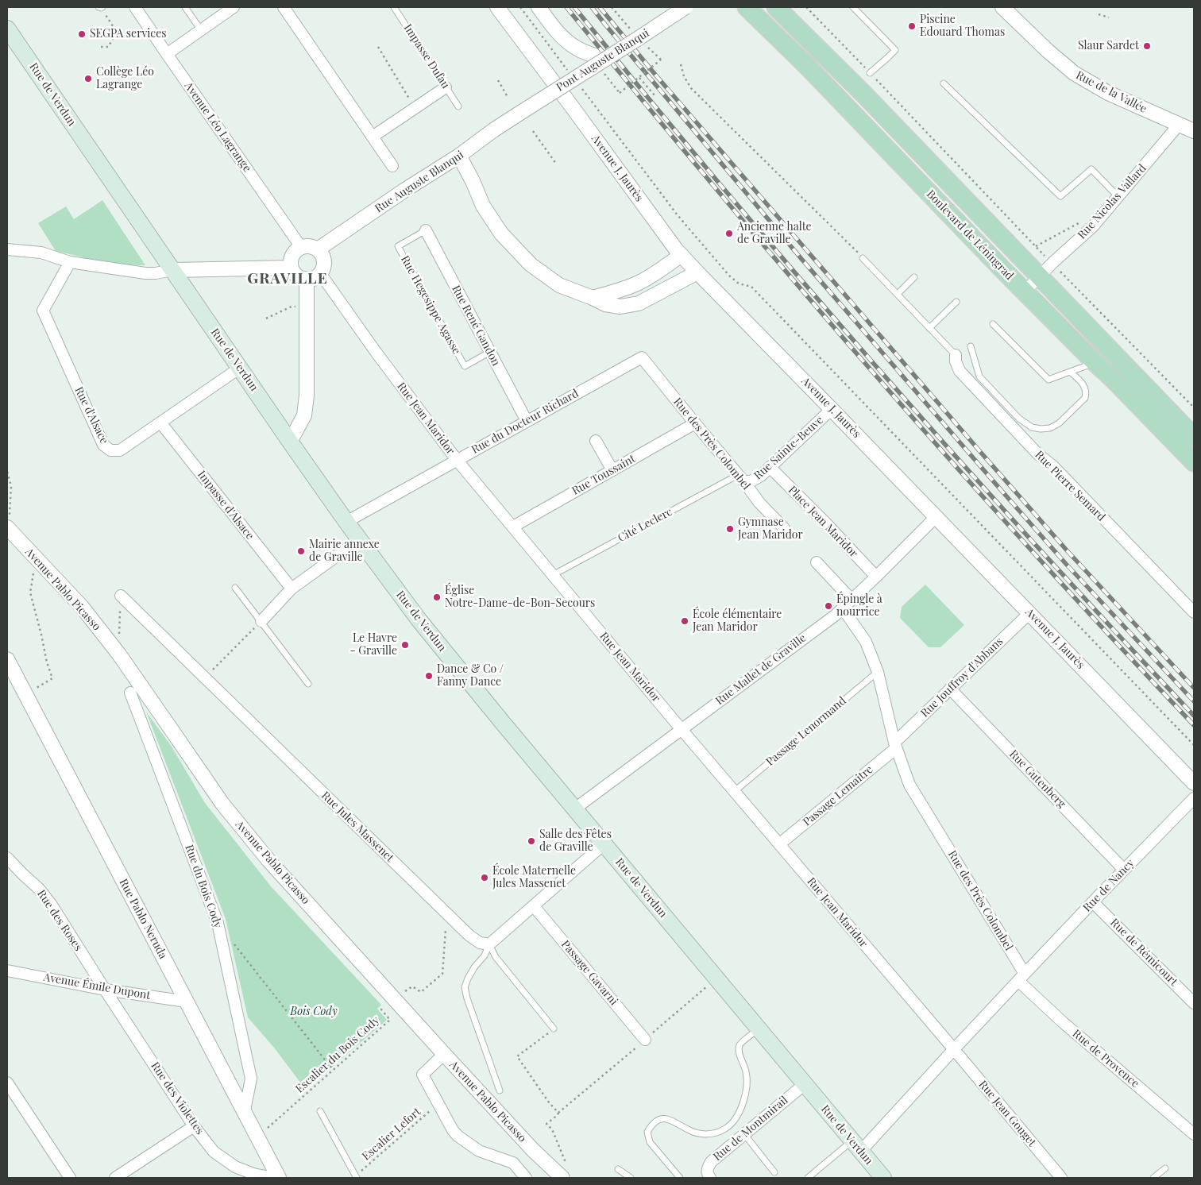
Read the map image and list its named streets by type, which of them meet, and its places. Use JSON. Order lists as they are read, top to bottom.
{
  "streets": {
    "main road": ["Rue de Verdun", "Boulevard de Léningrad"],
    "street": [
      "Pont Auguste Blanqui",
      "Rue de la Vallée",
      "Avenue Léo Lagrange",
      "Avenue J. Jaurès",
      "Rue Auguste Blanqui",
      "Rue Nicolas Vallard",
      "Rue René Gandon",
      "Rue d'Alsace",
      "Rue Jean Maridor",
      "Rue du Docteur Richard",
      "Rue des Près Colombel",
      "Rue Sainte-Beuve",
      "Rue Toussaint",
      "Rue Pierre Semard",
      "Impasse d'Alsace",
      "Place Jean Maridor",
      "Avenue Pablo Picasso",
      "Rue Mallet de Graville",
      "Rue Jouffroy d'Abbans",
      "Rue Gutenberg",
      "Passage Lemaitre",
      "Rue Jules Massenet",
      "Rue de Nancy",
      "Rue du Bois Cody",
      "Rue Pablo Neruda",
      "Rue des Roses",
      "Rue de Rémicourt",
      "Passage Gavarni",
      "Avenue Émile Dupont",
      "Rue de Provence",
      "Rue des Violettes",
      "Rue Jean Gouget",
      "Rue de Montmirail"
    ],
    "lane": [
      "Impasse Dufau",
      "Rue Hegesippe Agasse",
      "Cité Leclerc",
      "Passage Lenormand"
    ],
    "path": ["Escalier du Bois Cody", "Escalier Lefort"]
  },
  "crossings": [
    ["Pont Auguste Blanqui", "Rue Auguste Blanqui"],
    ["Rue de la Vallée", "Rue Nicolas Vallard"],
    ["Rue de Verdun", "Rue d'Alsace"],
    ["Rue de Verdun", "Rue du Docteur Richard"],
    ["Rue de Verdun", "Rue Mallet de Graville"],
    ["Rue de Verdun", "Rue de Montmirail"],
    ["Avenue Léo Lagrange", "Rue Auguste Blanqui"],
    ["Avenue Léo Lagrange", "Rue Jean Maridor"],
    ["Avenue J. Jaurès", "Rue Sainte-Beuve"],
    ["Avenue J. Jaurès", "Rue Mallet de Graville"],
    ["Avenue J. Jaurès", "Rue Jouffroy d'Abbans"],
    ["Rue Auguste Blanqui", "Rue Jean Maridor"],
    ["Rue Nicolas Vallard", "Boulevard de Léningrad"],
    ["Rue Hegesippe Agasse", "Rue René Gandon"],
    ["Rue René Gandon", "Rue du Docteur Richard"],
    ["Rue d'Alsace", "Impasse d'Alsace"],
    ["Rue Jean Maridor", "Rue du Docteur Richard"],
    ["Rue Jean Maridor", "Rue Toussaint"],
    ["Rue Jean Maridor", "Cité Leclerc"],
    ["Rue Jean Maridor", "Rue Mallet de Graville"],
    ["Rue Jean Maridor", "Passage Lenormand"],
    ["Rue Jean Maridor", "Passage Lemaitre"],
    ["Rue Jean Maridor", "Rue Jean Gouget"],
    ["Rue du Docteur Richard", "Rue des Près Colombel"],
    ["Rue des Près Colombel", "Rue Sainte-Beuve"],
    ["Rue des Près Colombel", "Rue Toussaint"],
    ["Rue des Près Colombel", "Cité Leclerc"],
    ["Rue des Près Colombel", "Rue Mallet de Graville"],
    ["Rue des Près Colombel", "Rue Jouffroy d'Abbans"],
    ["Rue des Près Colombel", "Passage Lenormand"],
    ["Rue des Près Colombel", "Passage Lemaitre"],
    ["Rue des Près Colombel", "Rue de Nancy"],
    ["Rue des Près Colombel", "Rue de Provence"],
    ["Rue Sainte-Beuve", "Place Jean Maridor"],
    ["Rue Sainte-Beuve", "Cité Leclerc"],
    ["Place Jean Maridor", "Rue Mallet de Graville"],
    ["Avenue Pablo Picasso", "Escalier du Bois Cody"],
    ["Rue Jouffroy d'Abbans", "Rue Gutenberg"],
    ["Rue Jouffroy d'Abbans", "Passage Lemaitre"],
    ["Rue Gutenberg", "Rue de Nancy"],
    ["Rue Jules Massenet", "Escalier du Bois Cody"],
    ["Rue de Nancy", "Rue de Rémicourt"],
    ["Rue de Nancy", "Rue de Provence"],
    ["Rue du Bois Cody", "Rue Pablo Neruda"],
    ["Rue Pablo Neruda", "Avenue Émile Dupont"],
    ["Rue Pablo Neruda", "Escalier du Bois Cody"],
    ["Rue des Roses", "Avenue Émile Dupont"],
    ["Rue des Roses", "Rue des Violettes"],
    ["Avenue Émile Dupont", "Rue des Violettes"]
  ],
  "districts": ["GRAVILLE"],
  "parks": ["Bois Cody"],
  "places": [
    "Piscine Edouard Thomas",
    "SEGPA services",
    "Slaur Sardet",
    "Collège Léo Lagrange",
    "Ancienne halte de Graville",
    "Gymnase Jean Maridor",
    "Mairie annexe de Graville",
    "Église Notre-Dame-de-Bon-Secours",
    "Épingle à nourrice",
    "École élémentaire Jean Maridor",
    "Le Havre - Graville",
    "Dance & Co / Fanny Dance",
    "Salle des Fêtes de Graville",
    "École Maternelle Jules Massenet"
  ]
}
